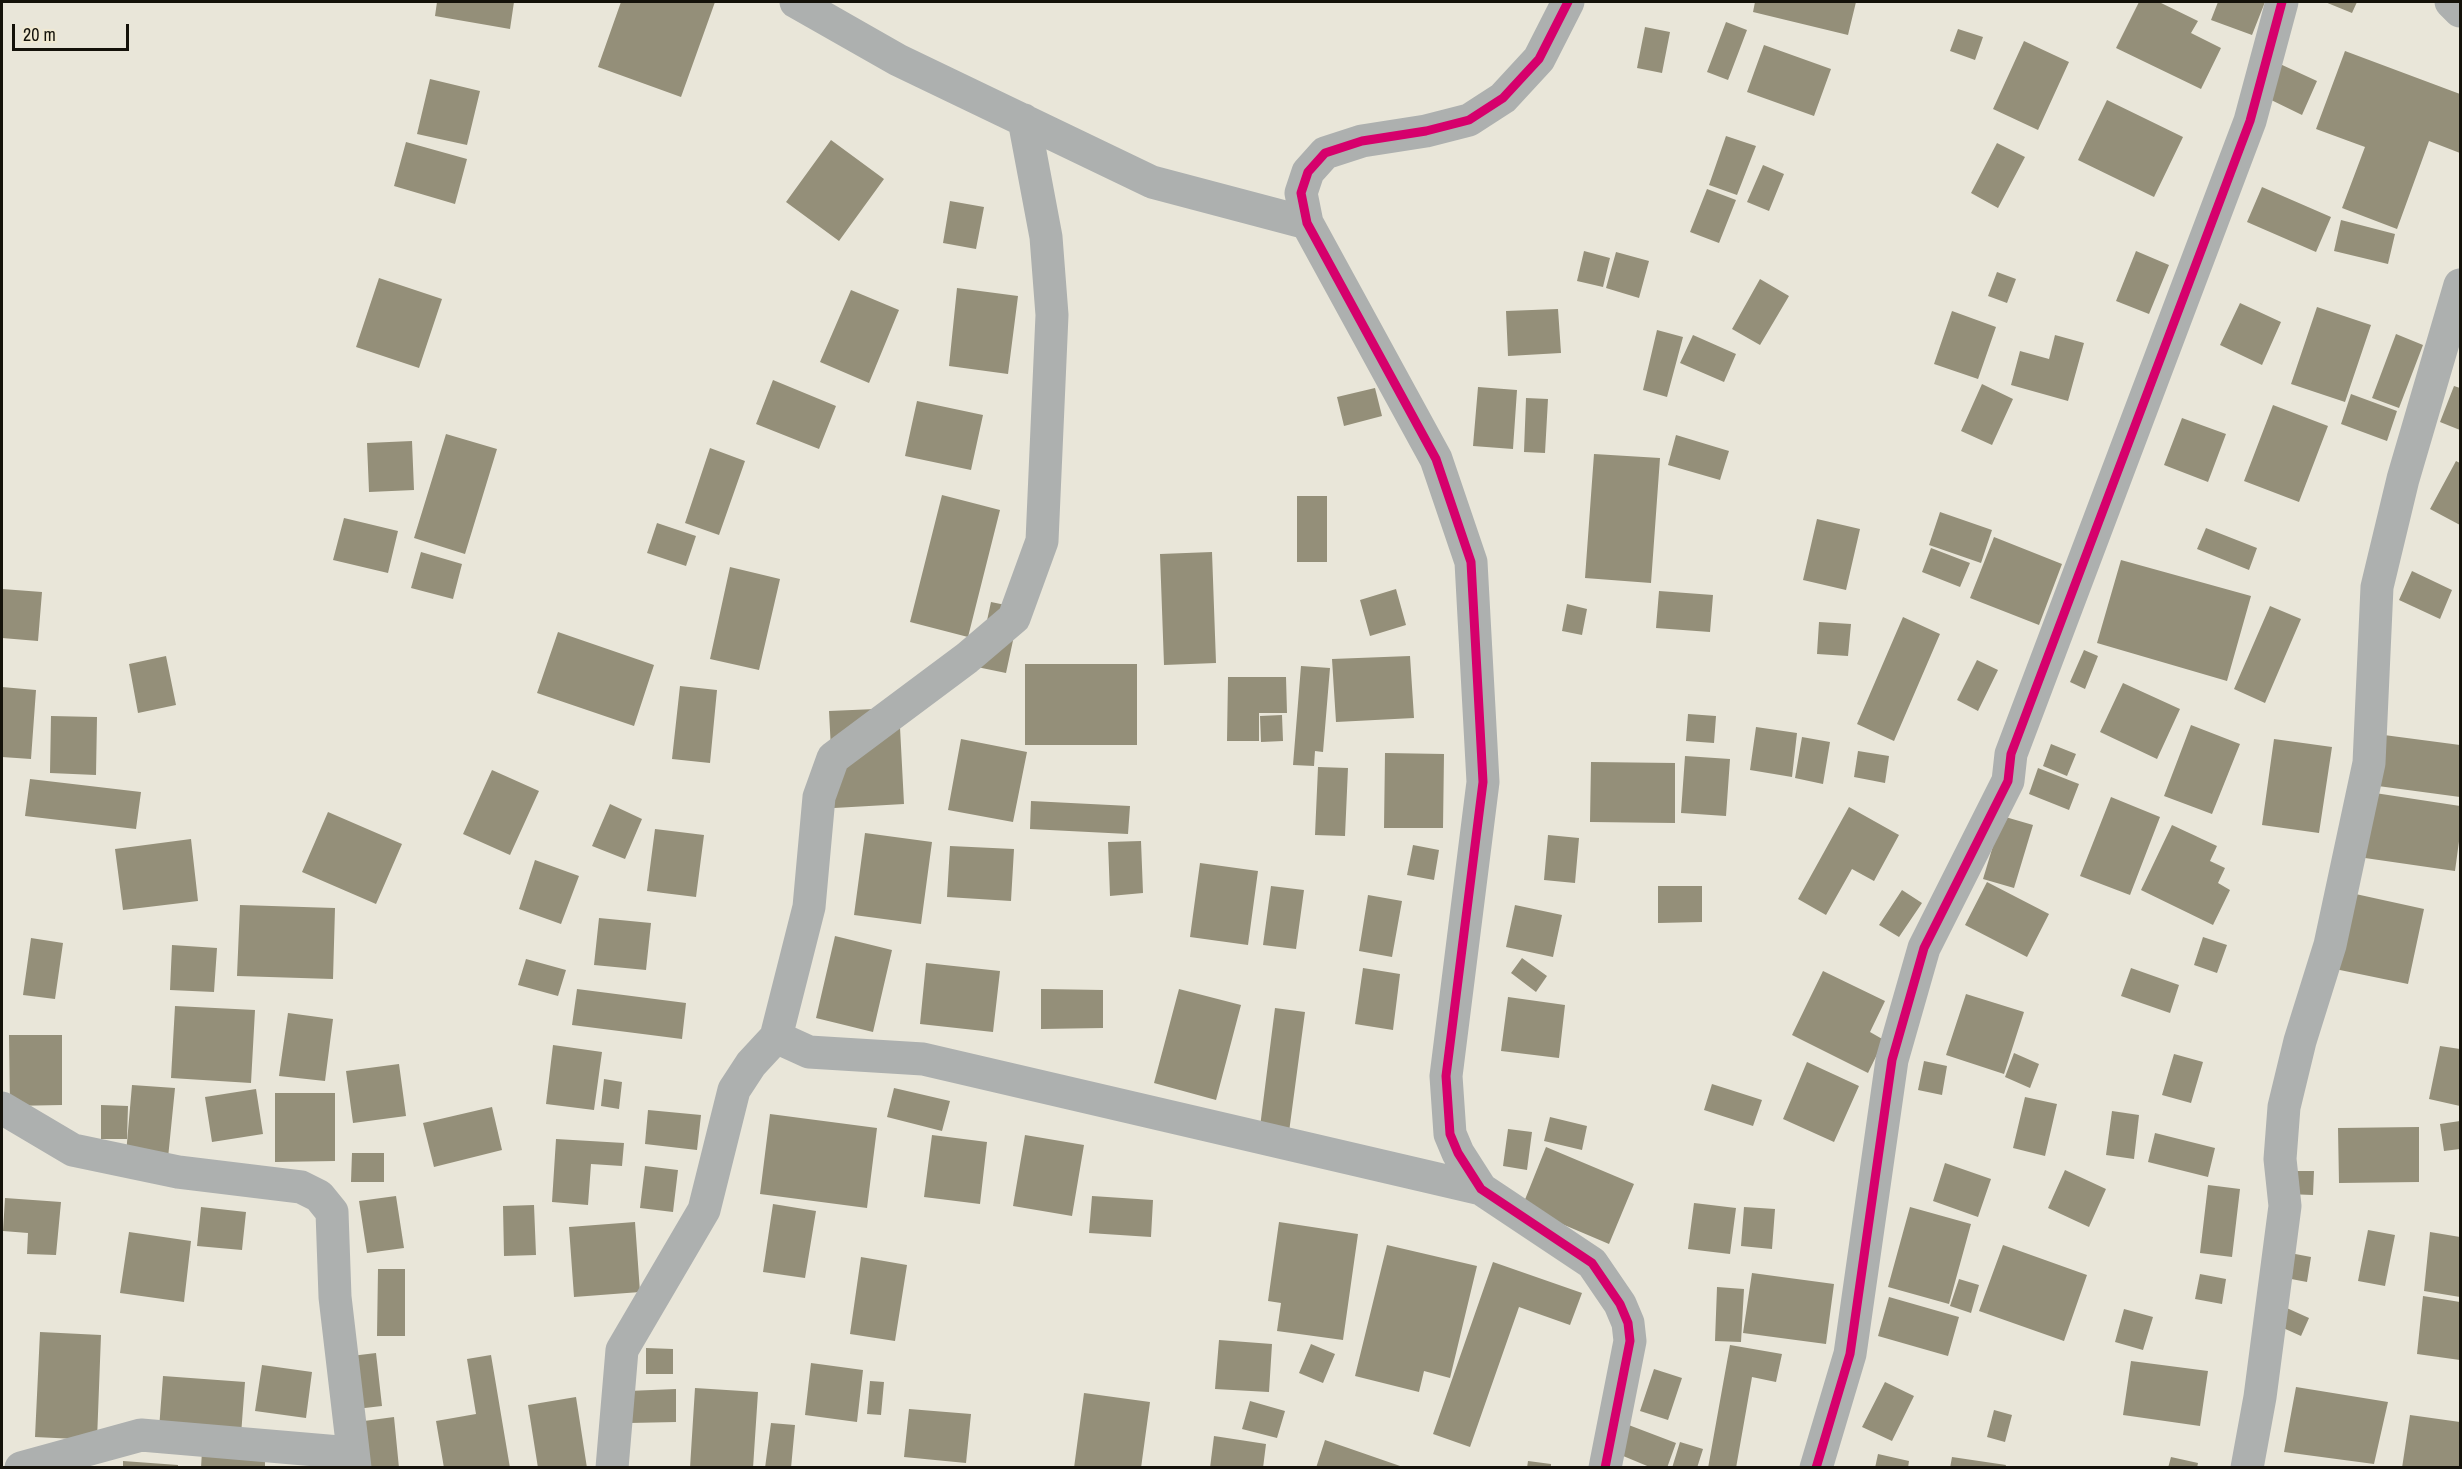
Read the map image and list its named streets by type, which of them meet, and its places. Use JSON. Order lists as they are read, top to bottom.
{
  "scale_bar": "20 m"
}
